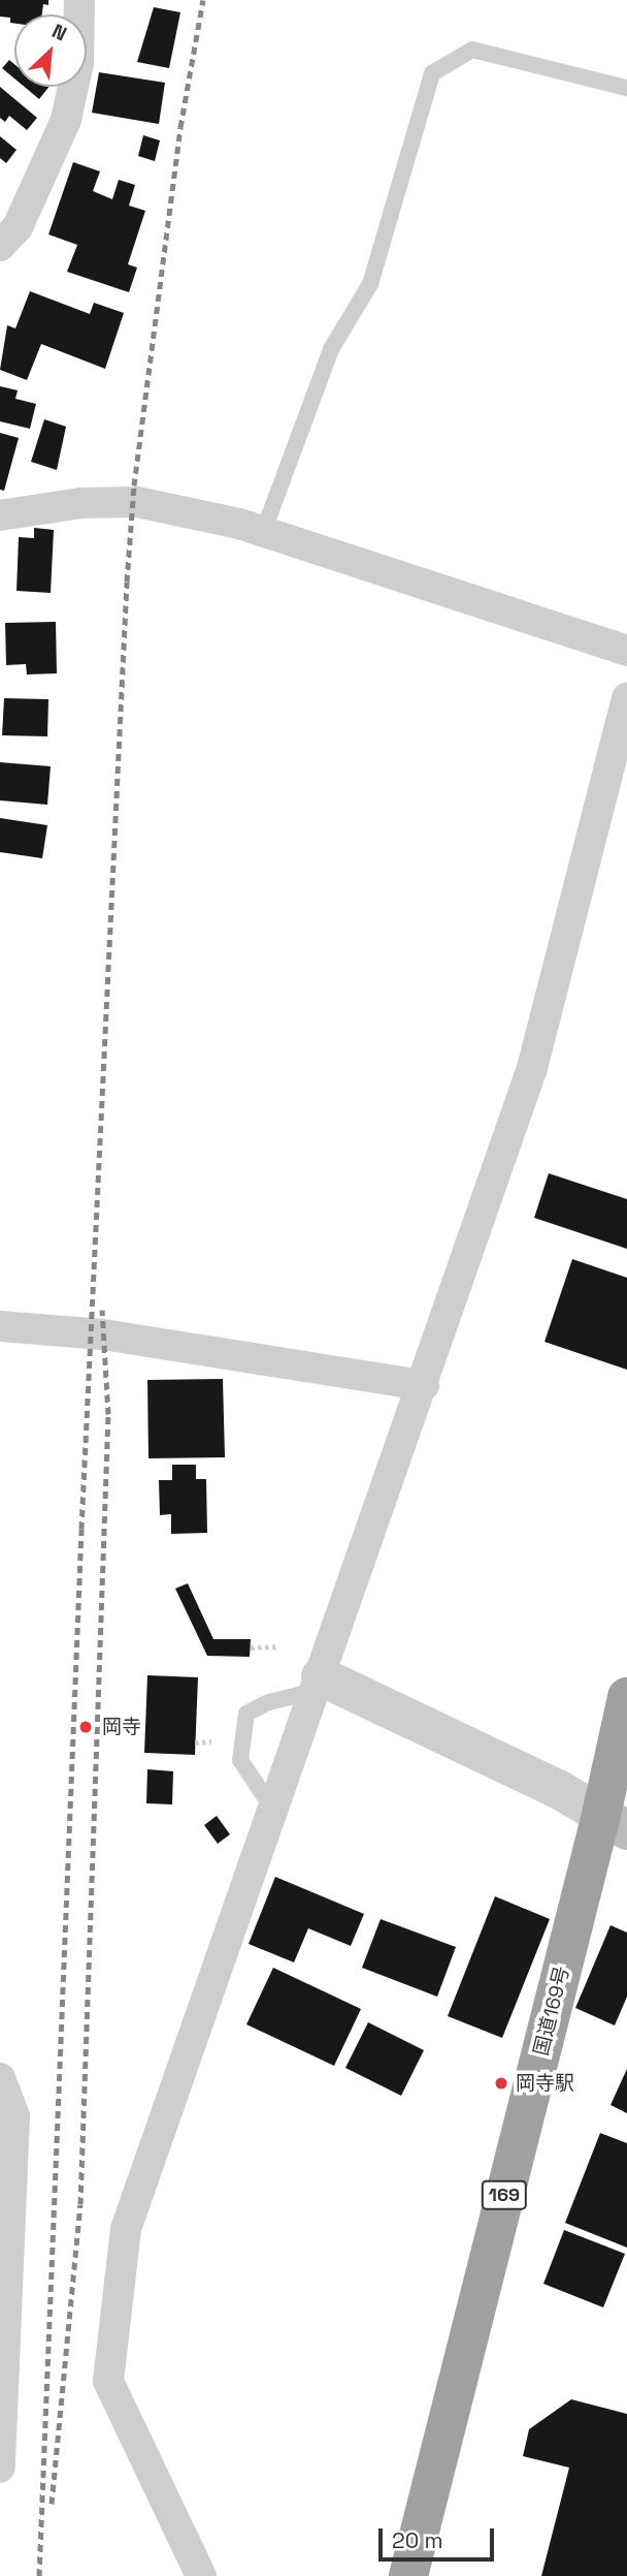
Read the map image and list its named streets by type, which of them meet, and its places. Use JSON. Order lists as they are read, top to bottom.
{
  "streets": {
    "highway": ["国道169号", "169"]
  },
  "places": ["岡寺", "岡寺駅"],
  "scale_bar": "20 m",
  "north": "top right"
}
